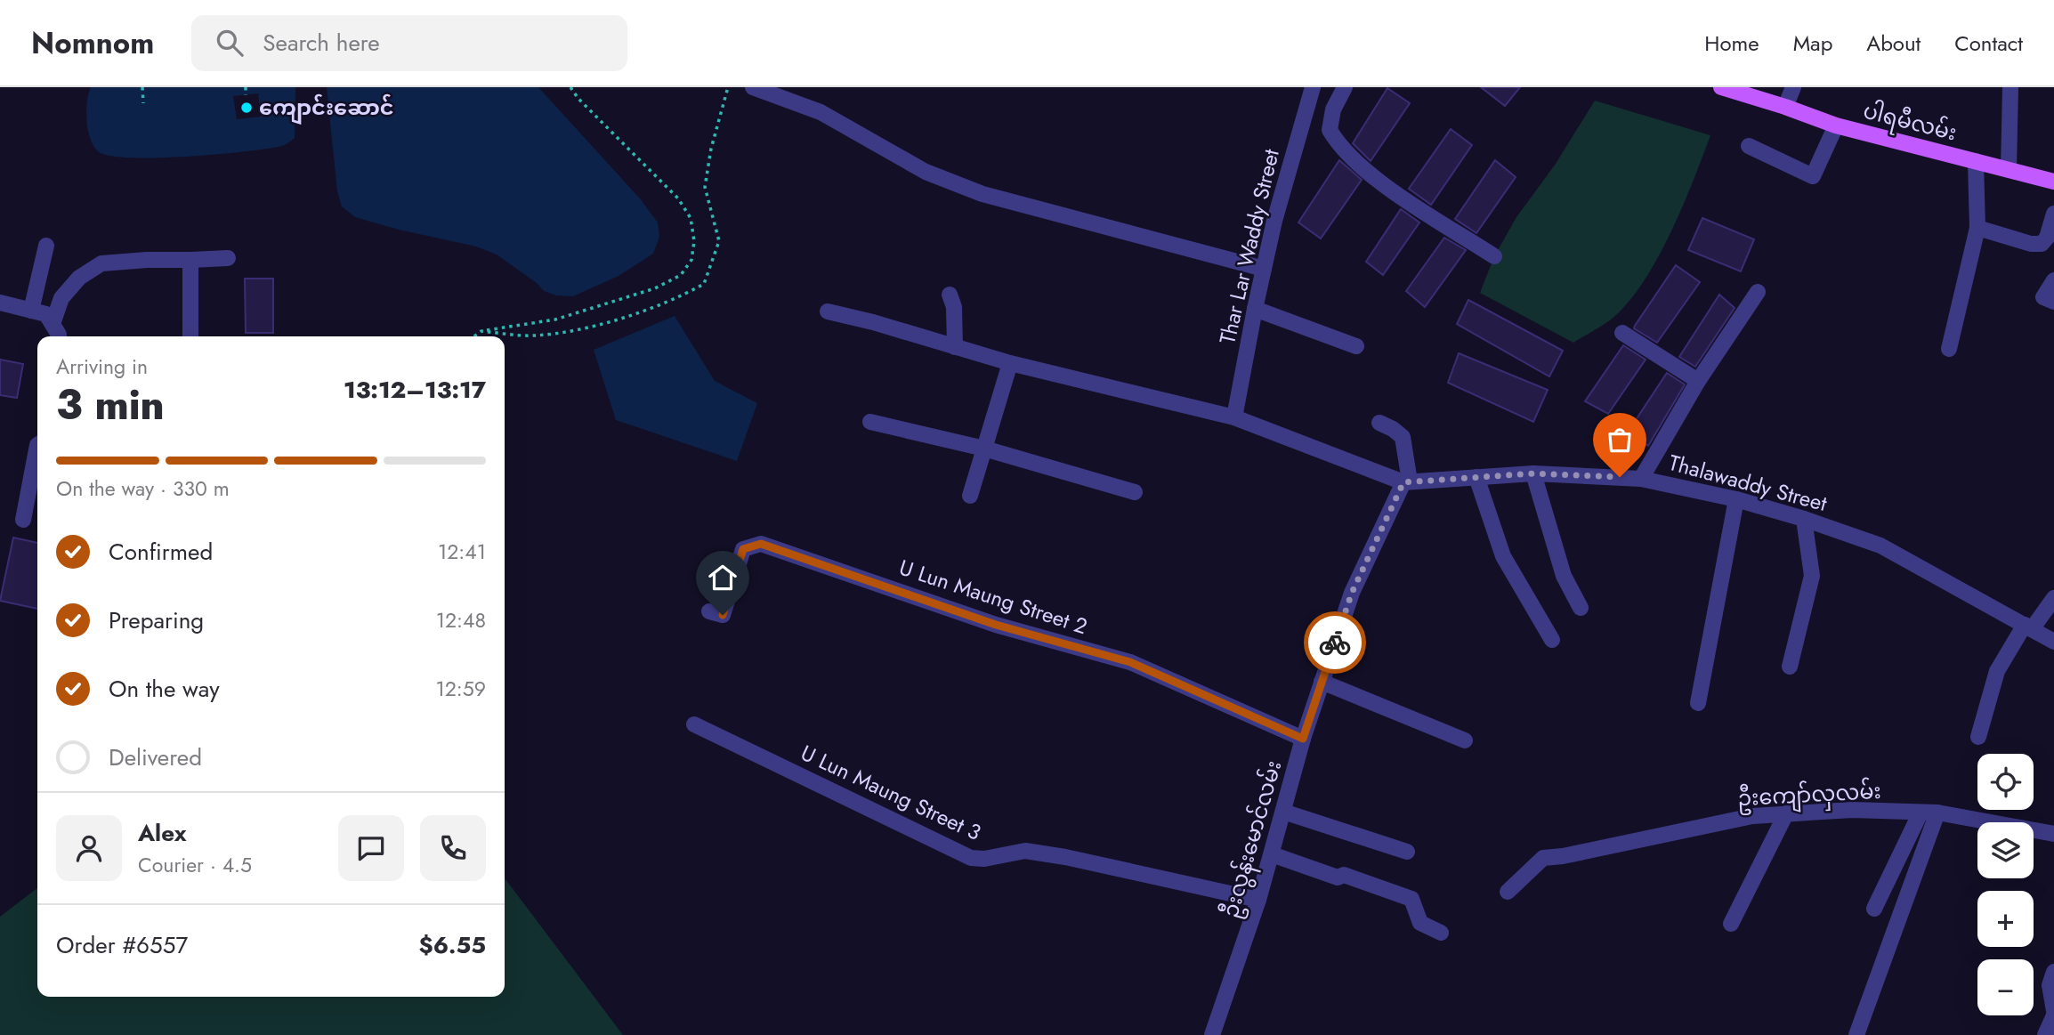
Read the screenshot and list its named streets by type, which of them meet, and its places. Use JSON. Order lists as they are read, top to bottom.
{
  "streets": {
    "main road": ["ပါရမီလမ်း"],
    "street": [
      "Thar Lar Waddy Street",
      "Thalawaddy Street",
      "U Lun Maung Street 2",
      "U Lun Maung Street 3",
      "ဦးကျော်လှလမ်း",
      "ဦးလွန်းမောင်လမ်း"
    ]
  },
  "crossings": [
    ["Thalawaddy Street", "ဦးလွန်းမောင်လမ်း"],
    ["U Lun Maung Street 2", "ဦးလွန်းမောင်လမ်း"],
    ["U Lun Maung Street 3", "ဦးလွန်းမောင်လမ်း"]
  ],
  "places": ["ကျောင်းဆောင်"],
  "page": {
    "header": "Nomnom",
    "search": "Search here",
    "nav": [
      "Home",
      "Map",
      "About",
      "Contact"
    ],
    "heading": ["3 min", "Arriving in", "13:12–13:17"],
    "panel": [
      "Alex",
      "Courier · 4.5",
      "Order #6557",
      "$6.55"
    ],
    "bar": "On the way · 330 m",
    "list": [
      ["Confirmed", "12:41"],
      ["Preparing", "12:48"],
      ["On the way", "12:59"],
      "Delivered"
    ],
    "map_buttons": ["+", "−"]
  }
}
